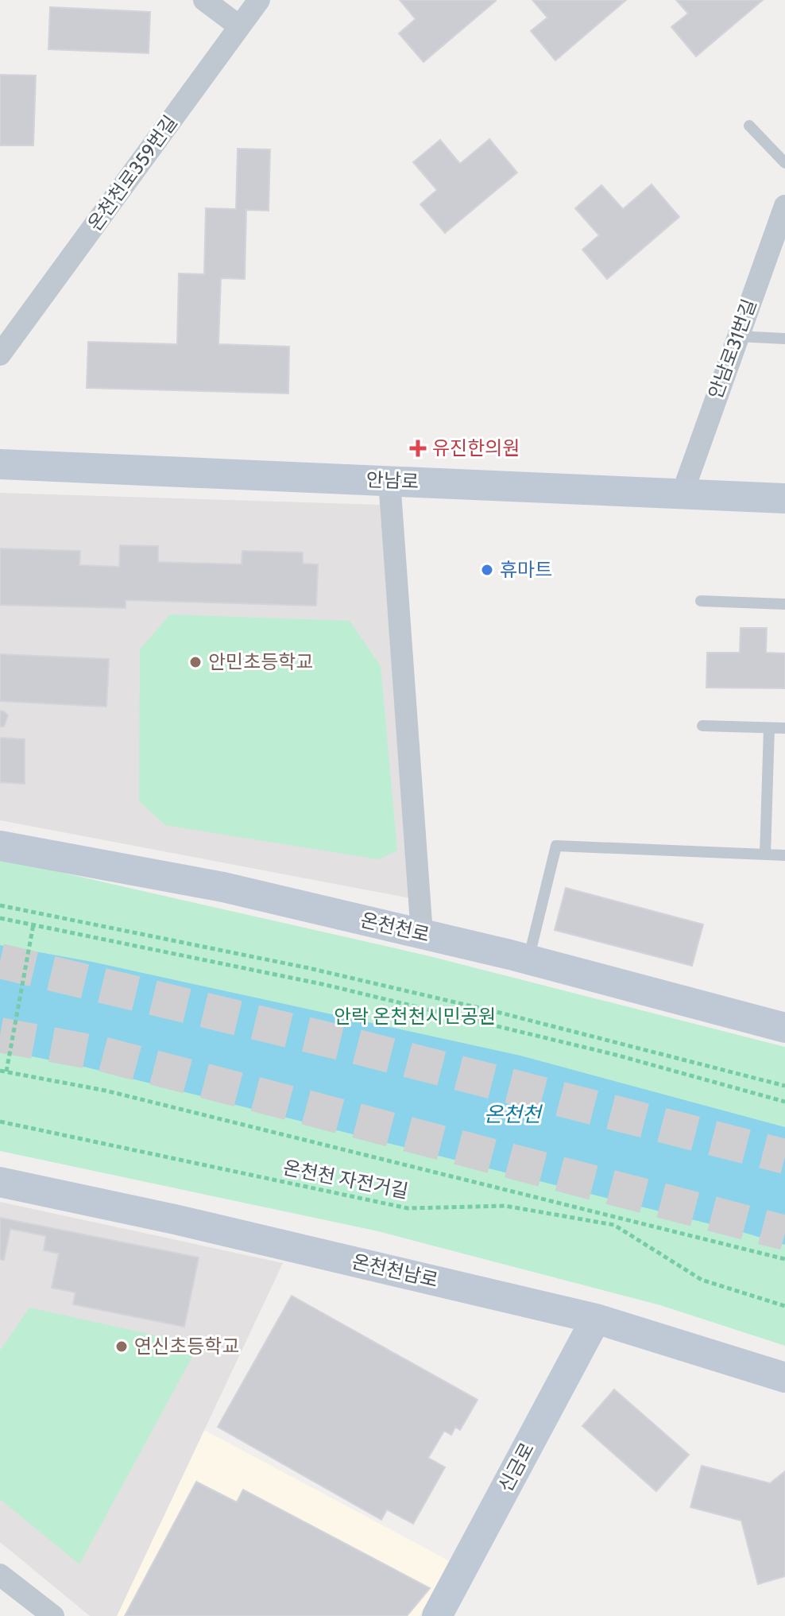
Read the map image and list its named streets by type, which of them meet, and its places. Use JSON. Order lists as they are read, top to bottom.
{
  "streets": {
    "street": [
      "온천천로359번길",
      "안남로31번길",
      "안남로",
      "온천천로",
      "온천천남로",
      "신금로"
    ],
    "path": ["온천천 자전거길"]
  },
  "crossings": [
    ["안남로31번길", "안남로"],
    ["온천천남로", "신금로"]
  ],
  "water": ["온천천"],
  "parks": ["안락 온천천시민공원"],
  "places": {
    "health": ["유진한의원"],
    "other": ["휴마트", "안민초등학교", "연신초등학교"]
  }
}
